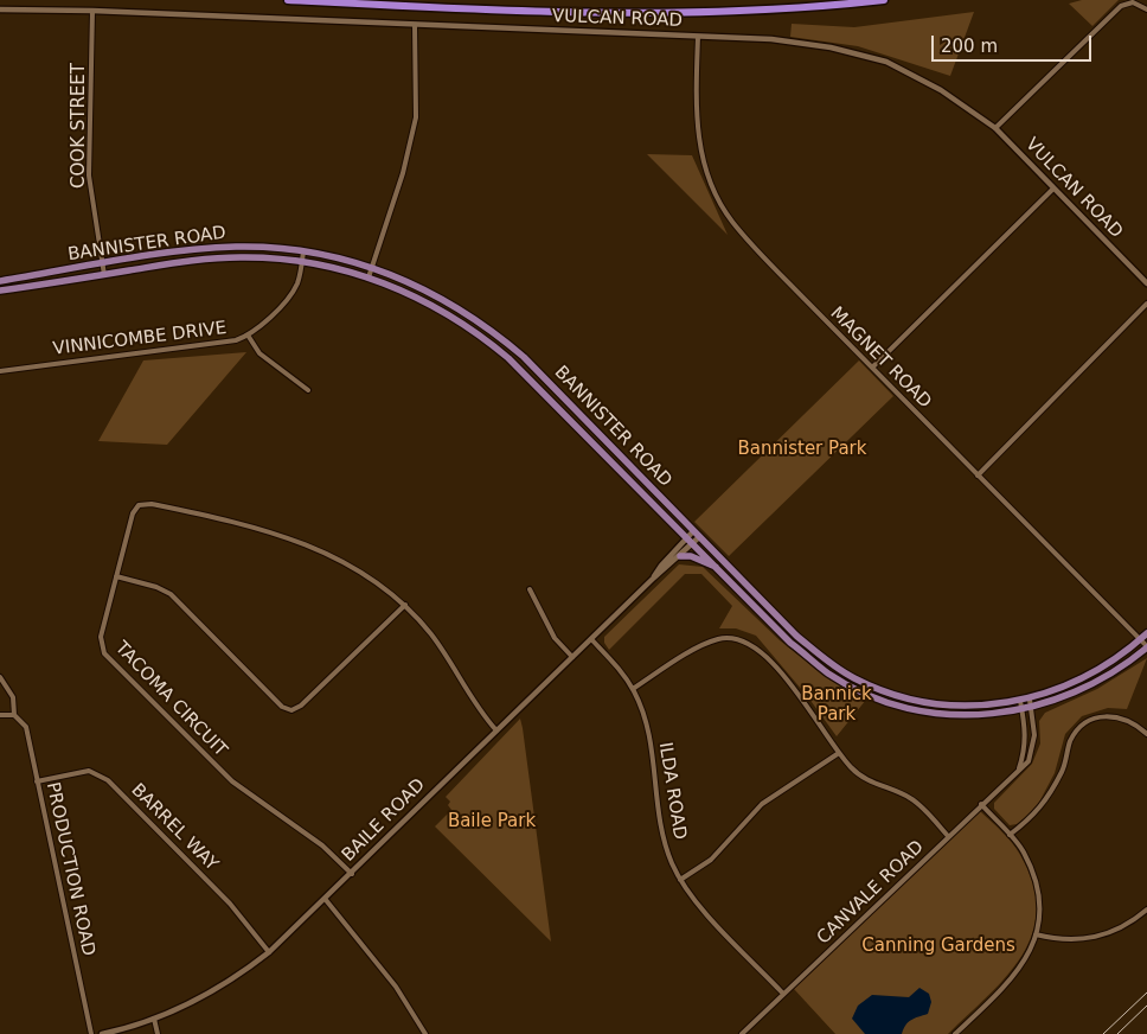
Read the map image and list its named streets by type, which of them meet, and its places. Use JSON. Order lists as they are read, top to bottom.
{
  "streets": {
    "main road": ["BANNISTER ROAD"],
    "street": [
      "VULCAN ROAD",
      "COOK STREET",
      "VINNICOMBE DRIVE",
      "MAGNET ROAD",
      "TACOMA CIRCUIT",
      "ILDA ROAD",
      "BAILE ROAD",
      "BARREL WAY",
      "PRODUCTION ROAD",
      "CANVALE ROAD"
    ]
  },
  "crossings": [
    ["VULCAN ROAD", "COOK STREET"],
    ["VULCAN ROAD", "MAGNET ROAD"],
    ["COOK STREET", "BANNISTER ROAD"],
    ["BANNISTER ROAD", "VINNICOMBE DRIVE"],
    ["BANNISTER ROAD", "MAGNET ROAD"],
    ["BANNISTER ROAD", "BAILE ROAD"],
    ["BANNISTER ROAD", "CANVALE ROAD"],
    ["TACOMA CIRCUIT", "BAILE ROAD"],
    ["ILDA ROAD", "BAILE ROAD"],
    ["ILDA ROAD", "CANVALE ROAD"],
    ["BAILE ROAD", "BARREL WAY"],
    ["BARREL WAY", "PRODUCTION ROAD"]
  ],
  "parks": [
    "Bannister Park",
    "Bannick Park",
    "Baile Park",
    "Canning Gardens"
  ],
  "scale_bar": "200 m"
}
